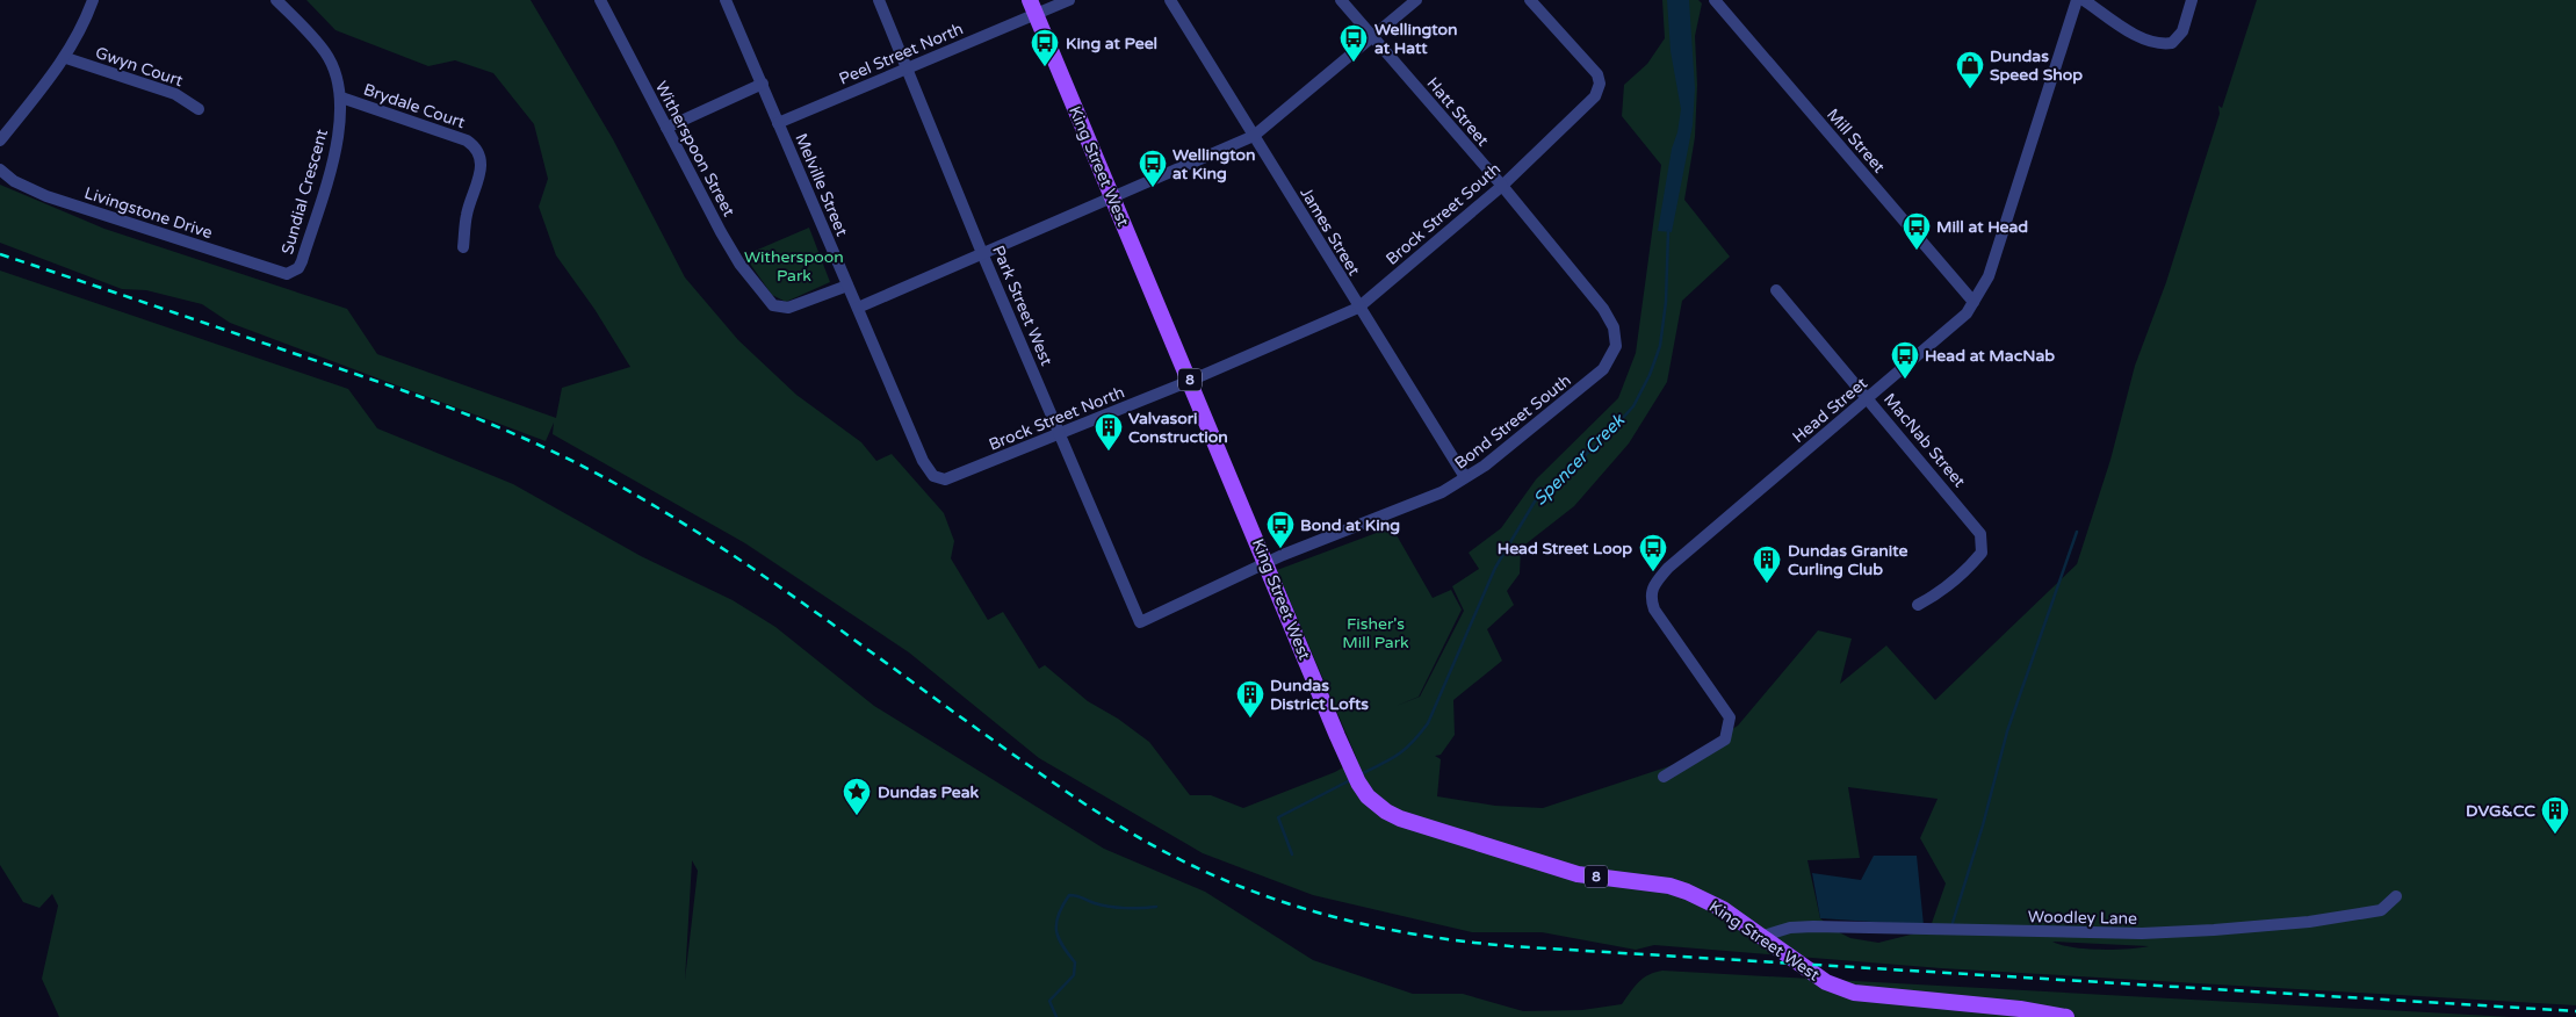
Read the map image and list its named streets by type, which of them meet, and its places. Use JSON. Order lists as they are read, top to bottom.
{
  "streets": {
    "main road": ["King Street West", "8"],
    "street": [
      "Peel Street North",
      "Gwyn Court",
      "Brydale Court",
      "Hatt Street",
      "Mill Street",
      "Witherspoon Street",
      "Melville Street",
      "Sundial Crescent",
      "Livingstone Drive",
      "Brock Street South",
      "James Street",
      "Park Street West",
      "Head Street",
      "Brock Street North",
      "Bond Street South",
      "MacNab Street",
      "Woodley Lane"
    ]
  },
  "crossings": [
    ["Peel Street North", "King Street West"],
    ["Peel Street North", "Melville Street"],
    ["Peel Street North", "Park Street West"],
    ["Brydale Court", "Sundial Crescent"],
    ["Hatt Street", "Brock Street South"],
    ["Hatt Street", "Bond Street South"],
    ["Mill Street", "Head Street"],
    ["Witherspoon Street", "Melville Street"],
    ["King Street West", "Brock Street South"],
    ["King Street West", "Brock Street North"],
    ["King Street West", "Bond Street South"],
    ["King Street West", "Woodley Lane"],
    ["Melville Street", "Brock Street North"],
    ["Sundial Crescent", "Livingstone Drive"],
    ["Brock Street South", "James Street"],
    ["Brock Street South", "Brock Street North"],
    ["James Street", "Bond Street South"],
    ["Park Street West", "Brock Street North"],
    ["Park Street West", "Bond Street South"],
    ["Head Street", "MacNab Street"]
  ],
  "water": ["Spencer Creek"],
  "parks": ["Witherspoon Park", "Fisher's Mill Park"],
  "places": {
    "bus stop": [
      "Wellington at Hatt",
      "King at Peel",
      "Wellington at King",
      "Mill at Head",
      "Head at MacNab",
      "Bond at King",
      "Head Street Loop"
    ],
    "shop": ["Dundas Speed Shop"],
    "building": [
      "Valvasori Construction",
      "Dundas Granite Curling Club",
      "Dundas District Lofts",
      "DVG&CC"
    ],
    "place": ["Dundas Peak"]
  }
}
